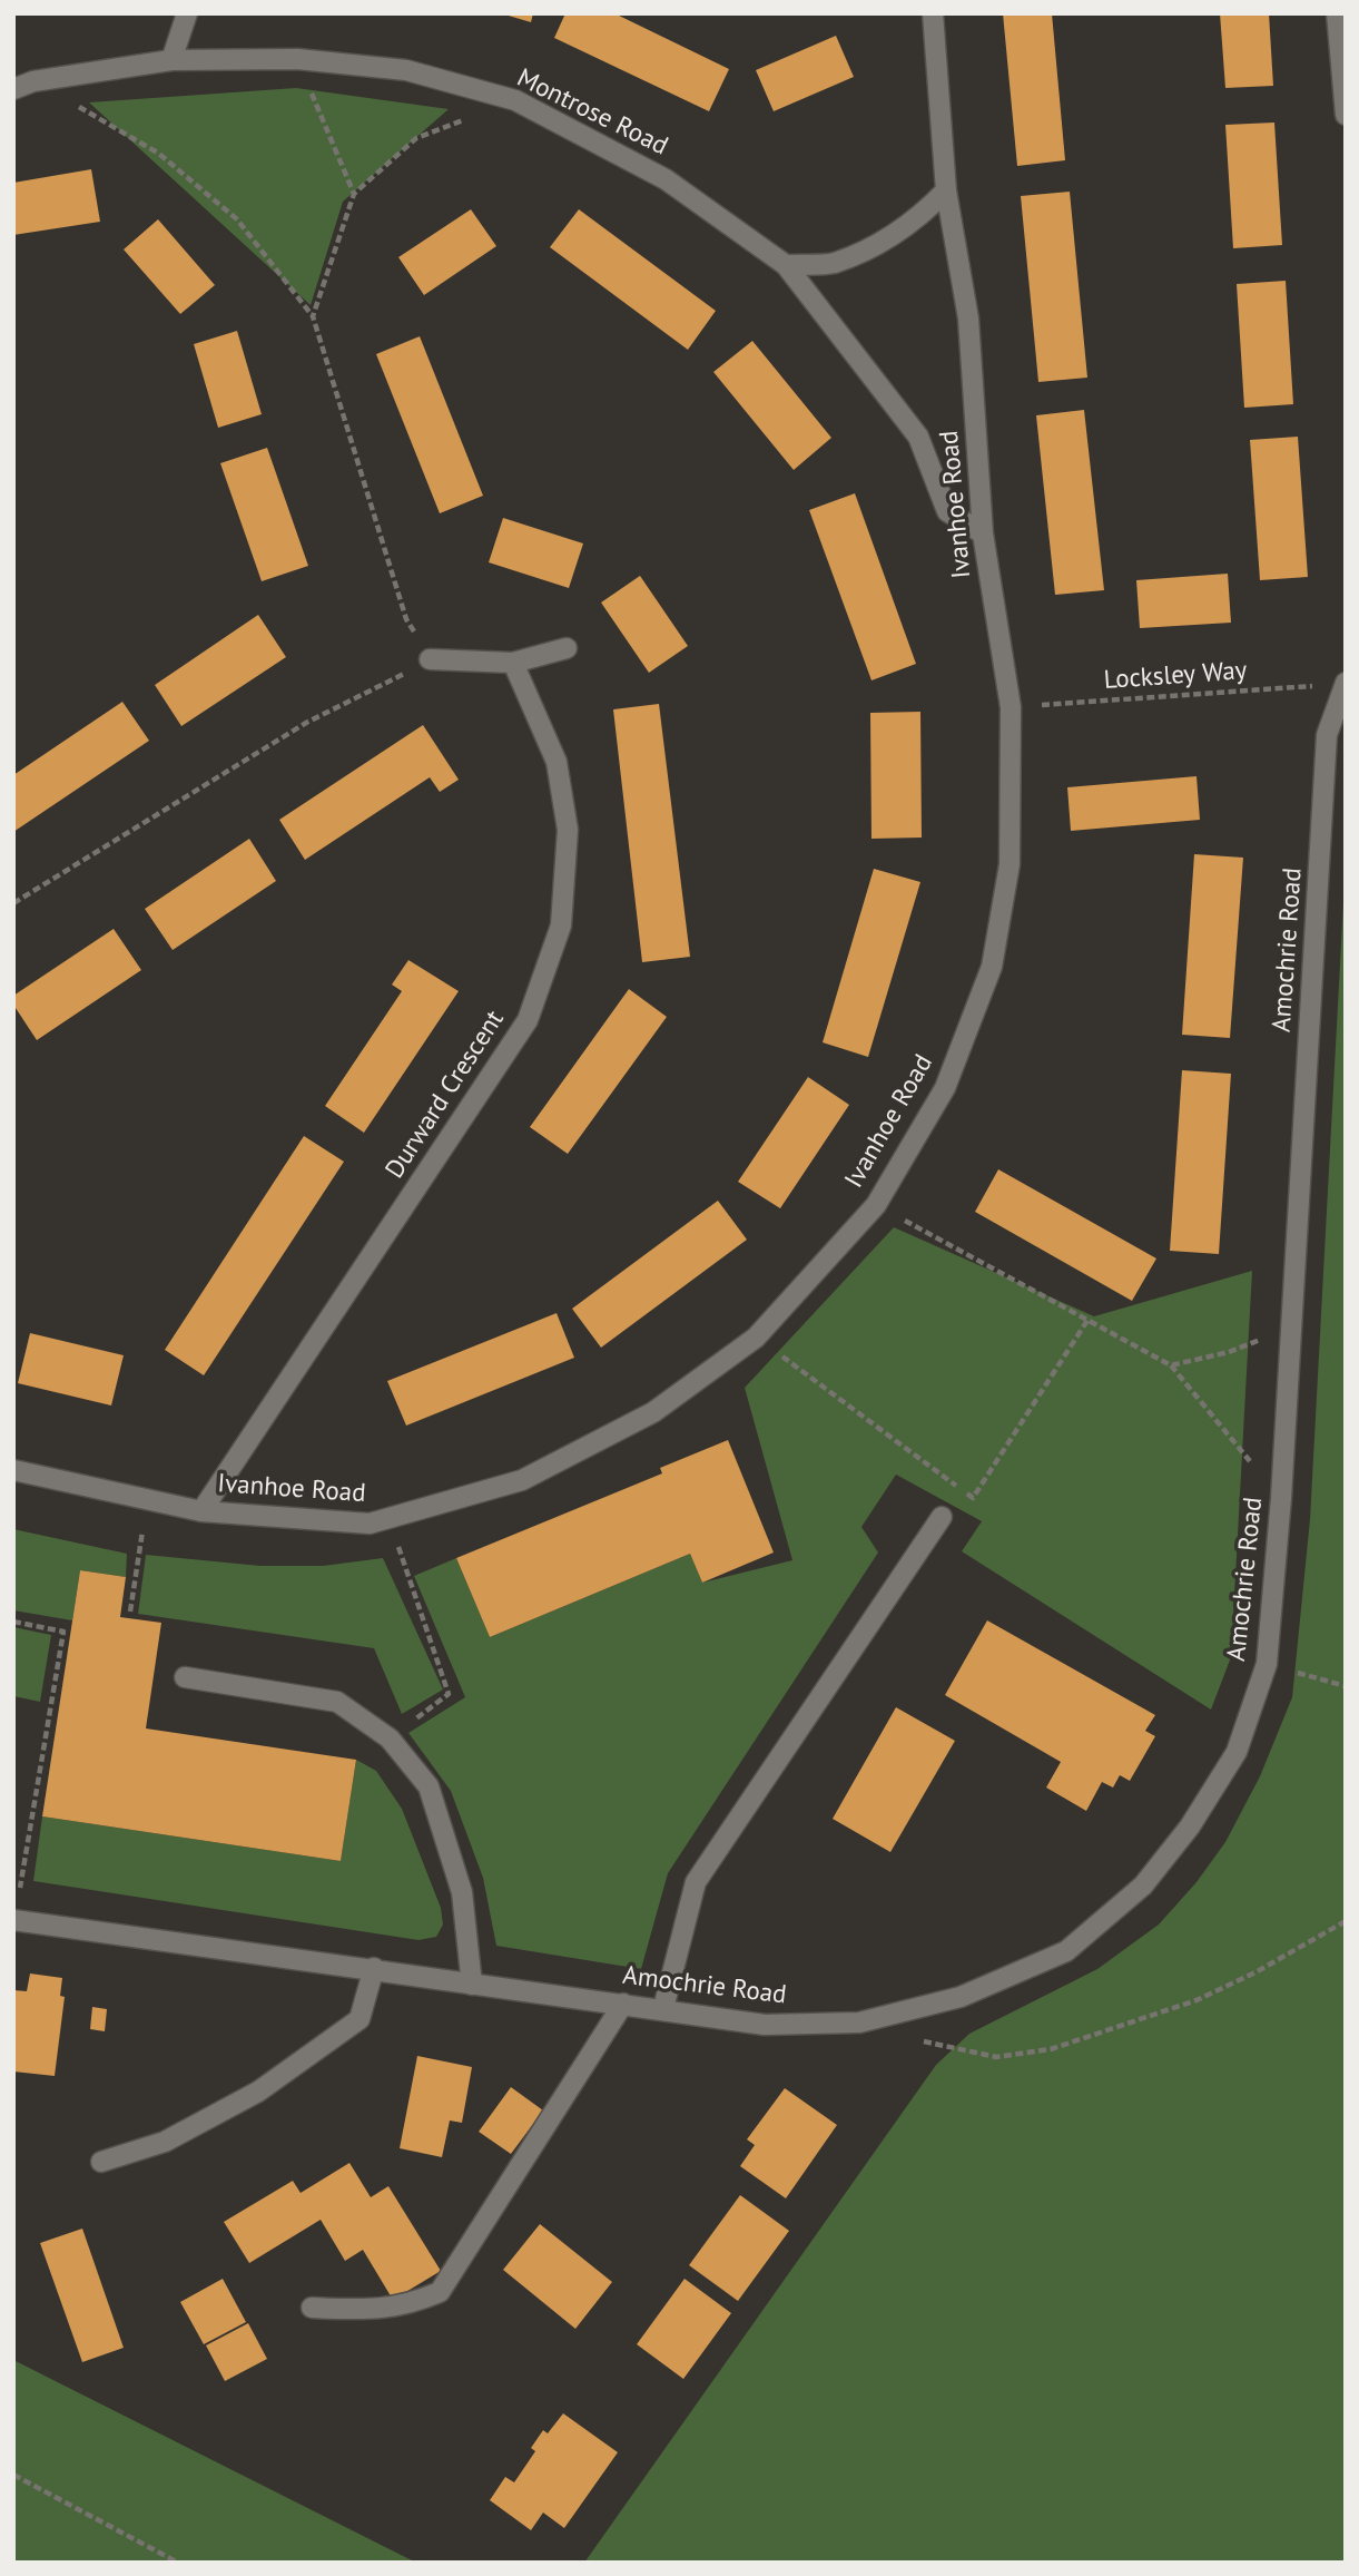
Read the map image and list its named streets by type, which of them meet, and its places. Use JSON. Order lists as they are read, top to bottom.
{
  "streets": {
    "street": [
      "Montrose Road",
      "Ivanhoe Road",
      "Amochrie Road",
      "Durward Crescent"
    ],
    "path": ["Locksley Way"]
  },
  "crossings": [
    ["Montrose Road", "Ivanhoe Road"],
    ["Ivanhoe Road", "Locksley Way"],
    ["Ivanhoe Road", "Durward Crescent"],
    ["Locksley Way", "Amochrie Road"]
  ]
}
